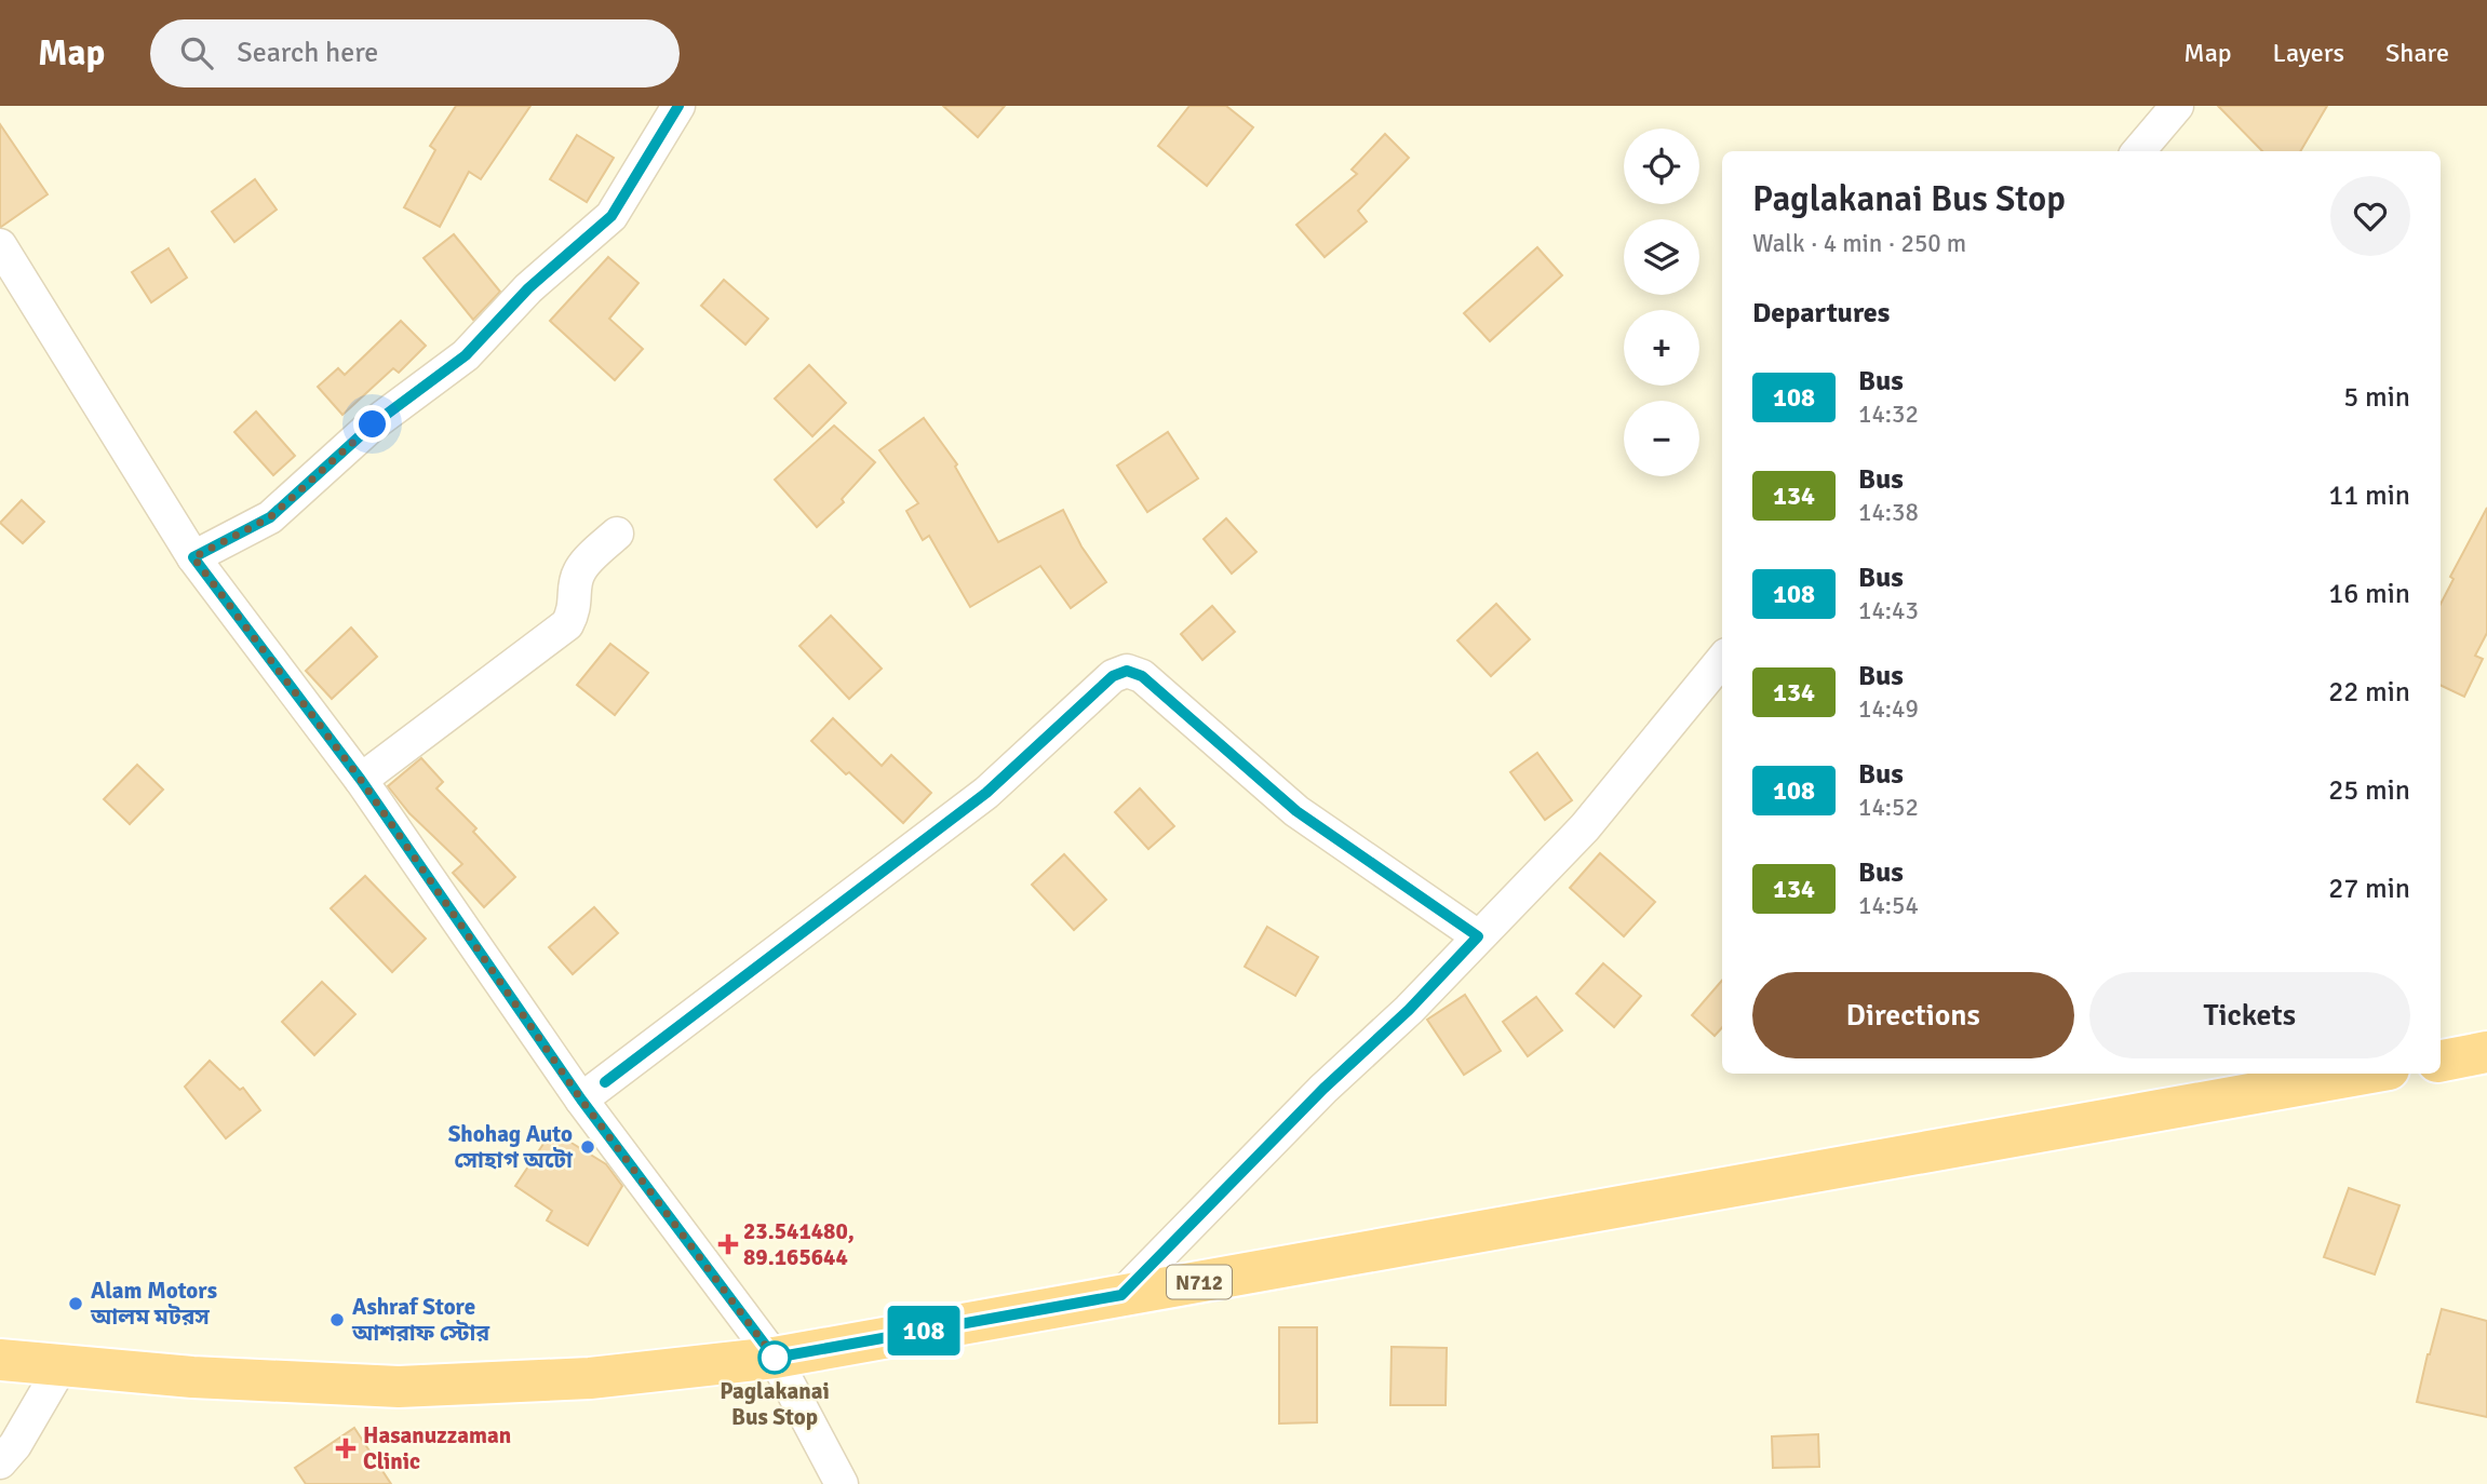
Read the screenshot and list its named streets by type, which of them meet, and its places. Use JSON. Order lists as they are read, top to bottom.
{
  "streets": {
    "highway": ["N712"]
  },
  "places": {
    "other": [
      "Shohag Auto সোহাগ অটো",
      "Alam Motors আলম মটরস",
      "Ashraf Store আশরাফ স্টোর",
      "Paglakanai Bus Stop"
    ],
    "health": ["23.541480, 89.165644", "Hasanuzzaman Clinic"]
  },
  "lines": ["bus line 108"],
  "page": {
    "header": "Map",
    "search": "Search here",
    "nav": ["Map", "Layers", "Share"],
    "on_map": "108",
    "map_buttons": ["+", "−"],
    "heading": [
      ["Paglakanai Bus Stop", "Walk · 4 min · 250 m"],
      "Departures"
    ],
    "list": [
      {
        "mark": "108",
        "name": "Bus",
        "note": "14:32",
        "value": "5 min"
      },
      {
        "mark": "134",
        "name": "Bus",
        "note": "14:38",
        "value": "11 min"
      },
      {
        "mark": "108",
        "name": "Bus",
        "note": "14:43",
        "value": "16 min"
      },
      {
        "mark": "134",
        "name": "Bus",
        "note": "14:49",
        "value": "22 min"
      },
      {
        "mark": "108",
        "name": "Bus",
        "note": "14:52",
        "value": "25 min"
      },
      {
        "mark": "134",
        "name": "Bus",
        "note": "14:54",
        "value": "27 min"
      }
    ],
    "buttons": ["Directions", "Tickets"]
  }
}
